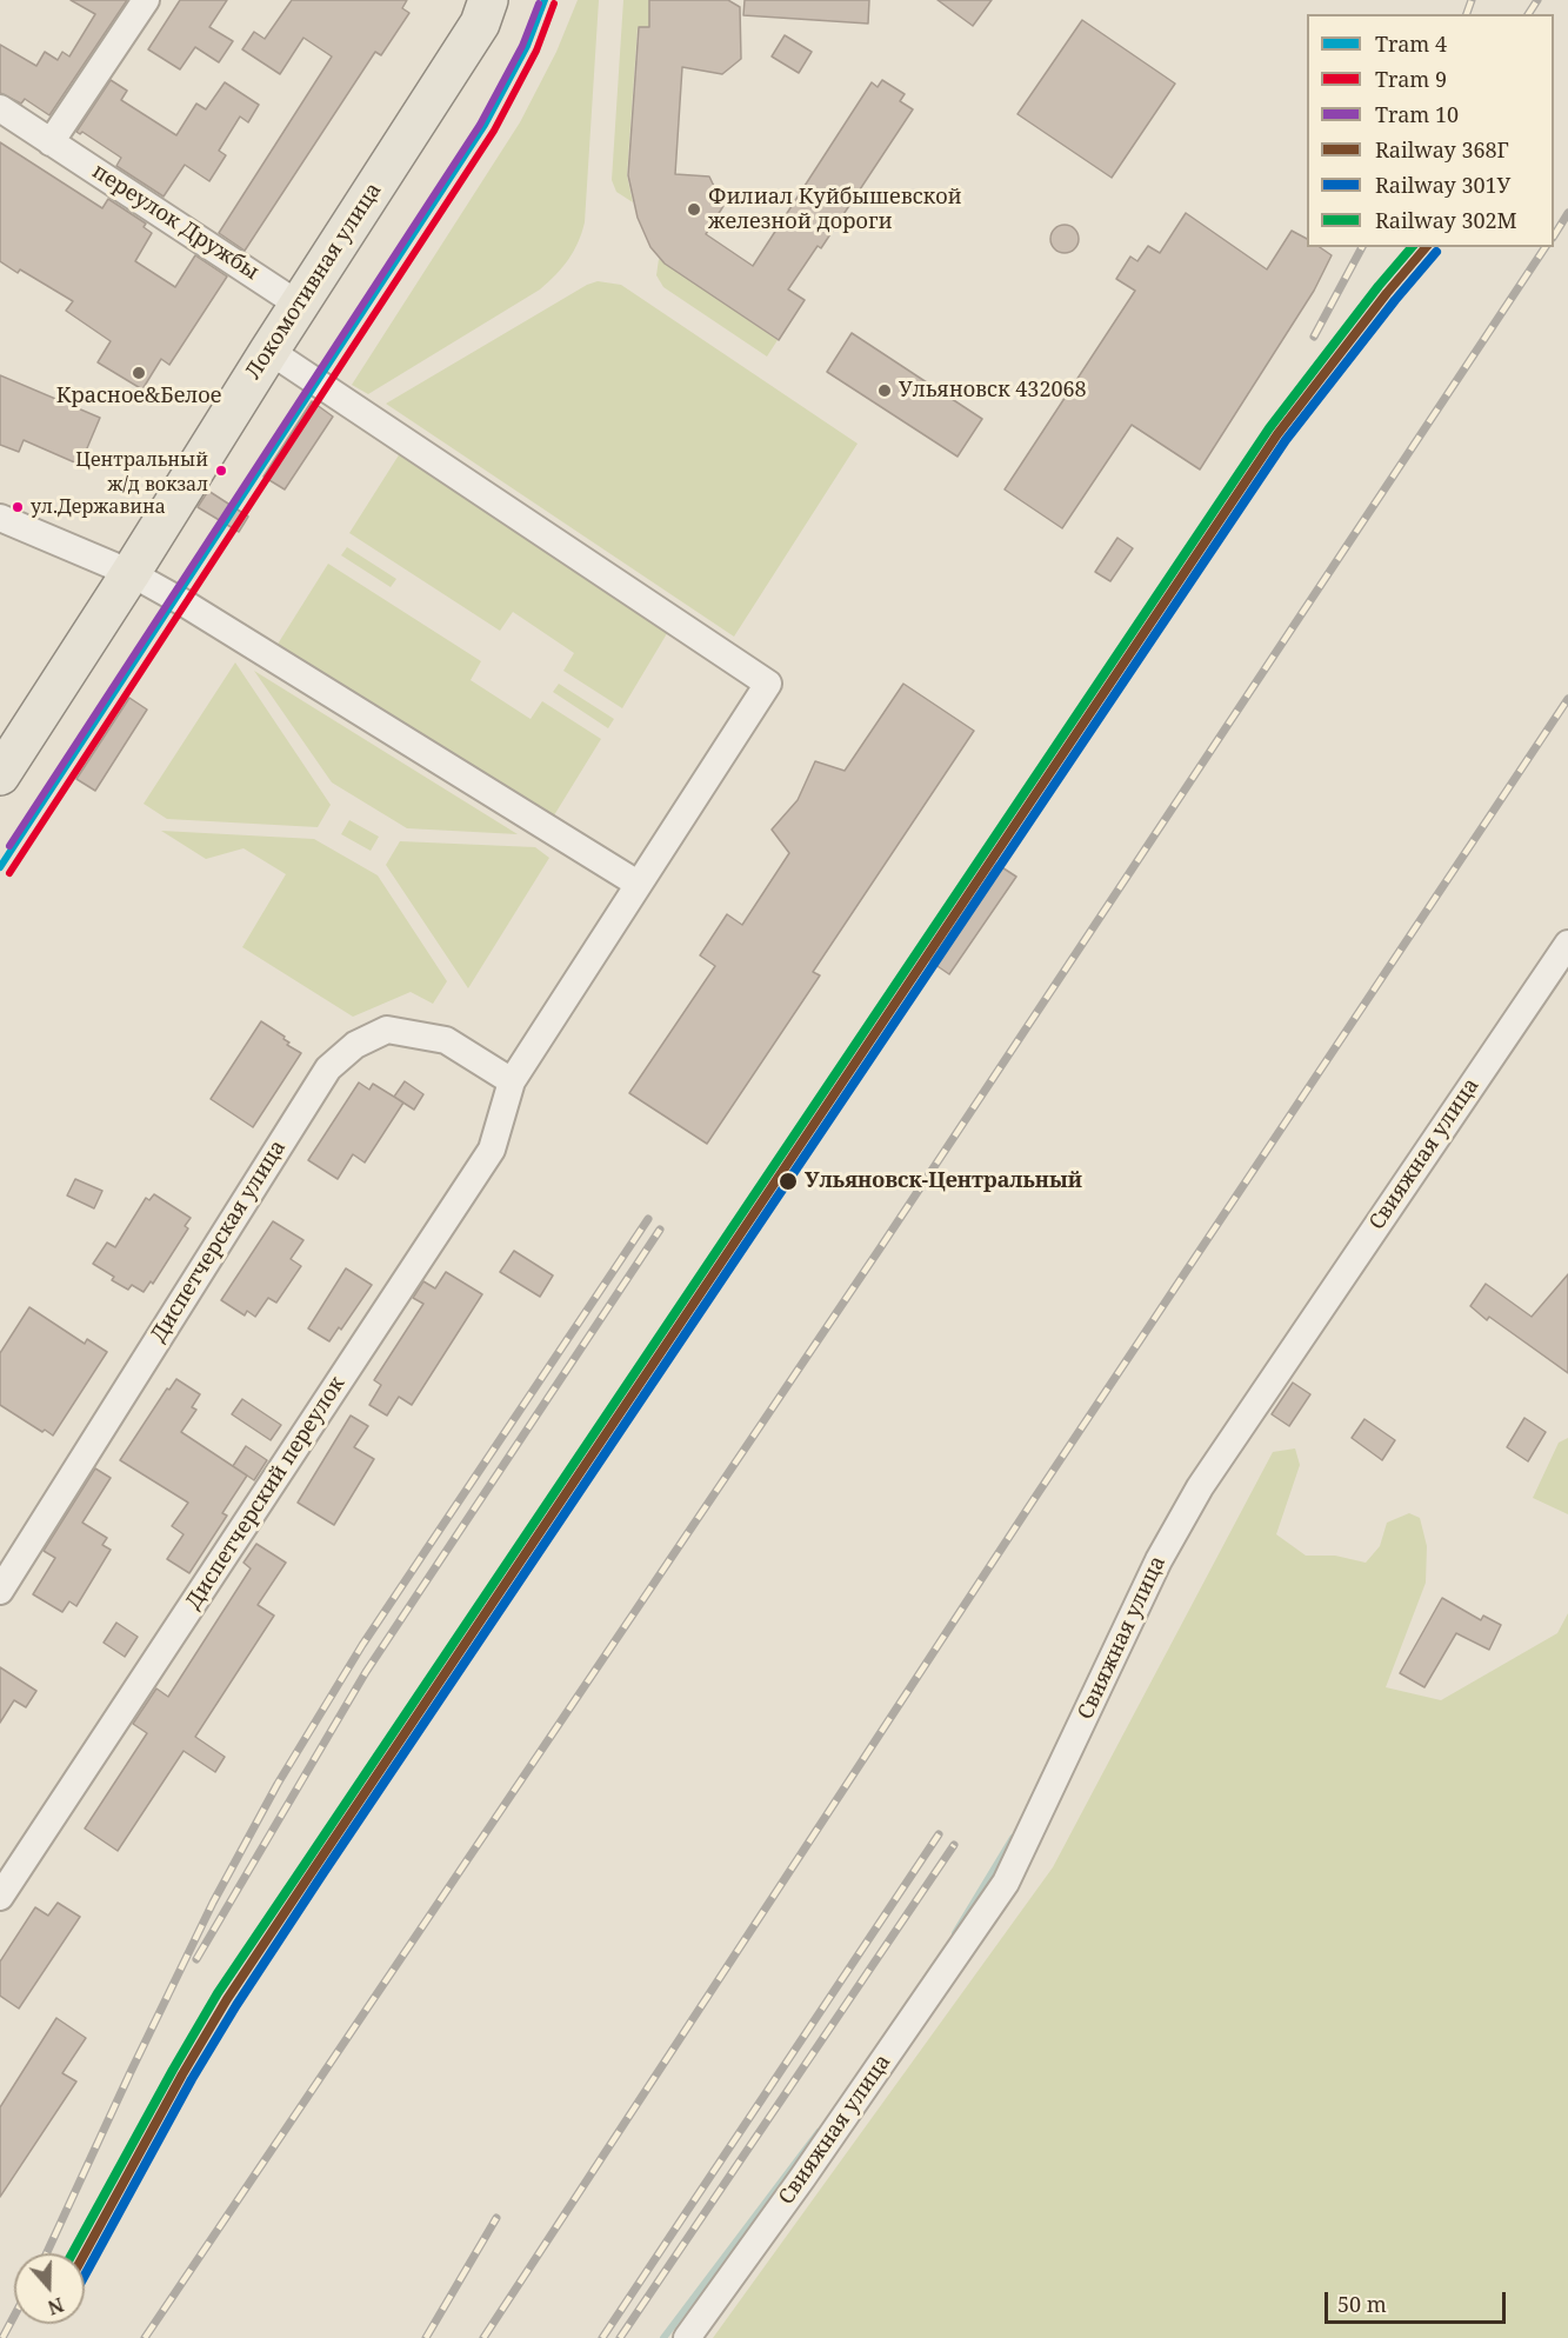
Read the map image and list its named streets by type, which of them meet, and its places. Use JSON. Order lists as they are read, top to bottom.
{
  "streets": {
    "main road": ["Локомотивная улица"],
    "street": [
      "переулок Дружбы",
      "Свияжная улица",
      "Диспетчерская улица",
      "Диспетчерский переулок"
    ]
  },
  "crossings": [
    ["переулок Дружбы", "Локомотивная улица"],
    ["Локомотивная улица", "Диспетчерский переулок"],
    ["Диспетчерская улица", "Диспетчерский переулок"]
  ],
  "places": [
    "Филиал Куйбышевской железной дороги",
    "Красное&Белое",
    "Ульяновск 432068",
    "Центральный ж/д вокзал",
    "ул.Державина",
    "Ульяновск-Центральный"
  ],
  "lines": [
    "tram line 4",
    "tram line 9",
    "tram line 10",
    "rail line 368Г",
    "rail line 302М",
    "rail line 301У"
  ],
  "legend": [
    "Tram 4",
    "Tram 9",
    "Tram 10",
    "Railway 368Г",
    "Railway 301У",
    "Railway 302М"
  ],
  "scale_bar": "50 m",
  "north": "bottom"
}
